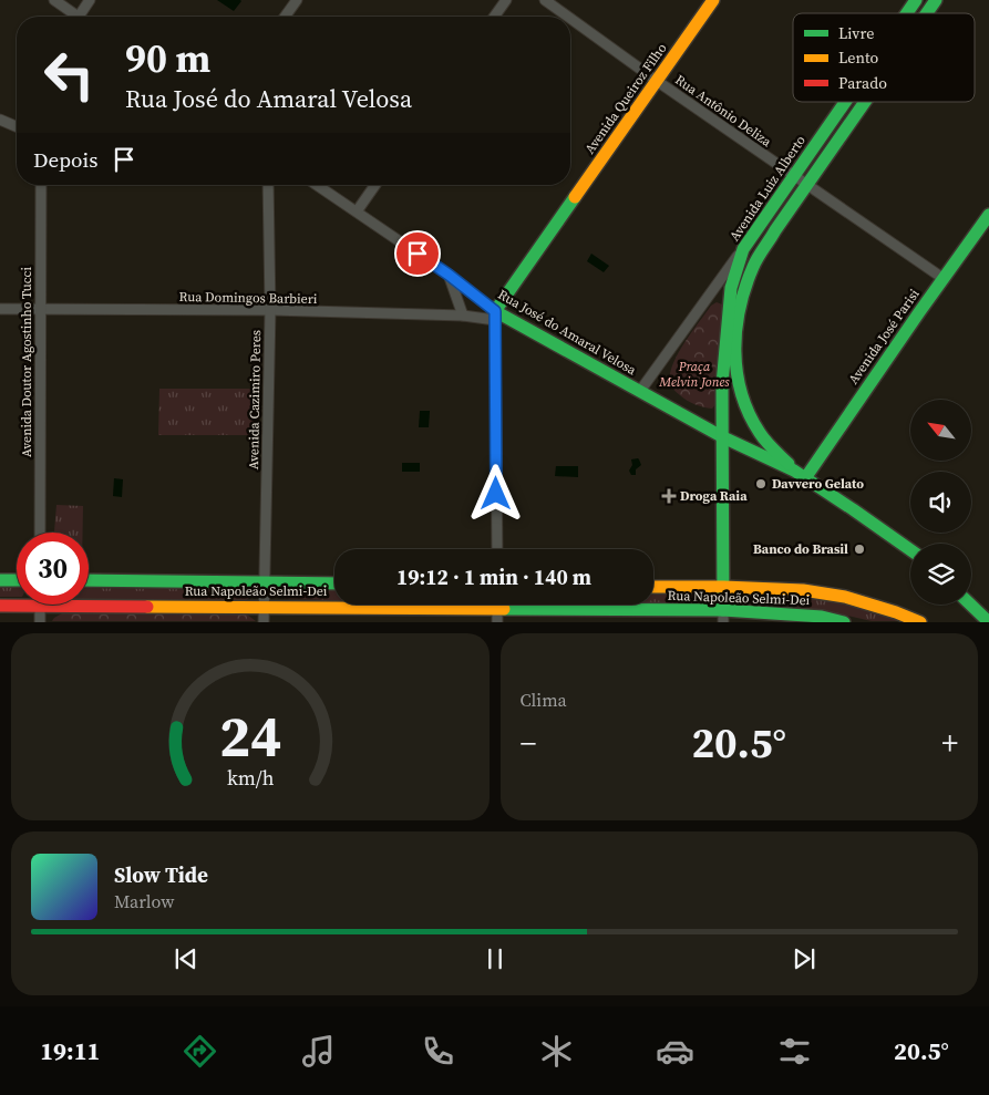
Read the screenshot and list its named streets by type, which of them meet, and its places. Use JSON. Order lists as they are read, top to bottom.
{
  "streets": {
    "main road": [
      "Avenida Queiroz Filho",
      "Avenida Luiz Alberto",
      "Rua José do Amaral Velosa",
      "Avenida José Parisi",
      "Rua Napoleão Selmi-Dei"
    ],
    "street": [
      "Rua Antônio Deliza",
      "Rua Domingos Barbieri",
      "Avenida Doutor Agostinho Tucci",
      "Avenida Cazimiro Peres"
    ]
  },
  "crossings": [
    ["Avenida Queiroz Filho", "Rua Antônio Deliza"],
    ["Avenida Queiroz Filho", "Rua Domingos Barbieri"],
    ["Avenida Queiroz Filho", "Rua José do Amaral Velosa"],
    ["Rua Antônio Deliza", "Avenida Luiz Alberto"],
    ["Rua Antônio Deliza", "Rua José do Amaral Velosa"],
    ["Rua Antônio Deliza", "Avenida José Parisi"],
    ["Avenida Luiz Alberto", "Rua José do Amaral Velosa"],
    ["Avenida Luiz Alberto", "Rua Napoleão Selmi-Dei"],
    ["Rua Domingos Barbieri", "Rua José do Amaral Velosa"],
    ["Rua Domingos Barbieri", "Avenida Doutor Agostinho Tucci"],
    ["Rua Domingos Barbieri", "Avenida Cazimiro Peres"],
    ["Rua José do Amaral Velosa", "Avenida José Parisi"],
    ["Avenida Cazimiro Peres", "Rua Napoleão Selmi-Dei"]
  ],
  "parks": ["Praça Melvin Jones"],
  "places": {
    "other": ["Davvero Gelato", "Banco do Brasil"],
    "health": ["Droga Raia"]
  },
  "legend": ["Livre", "Lento", "Parado"],
  "north": "top left",
  "page": {
    "turn": ["90 m", "Rua José do Amaral Velosa"],
    "then": "Depois",
    "limit": "30",
    "trip": "19:12 · 1 min · 140 m",
    "tile": "Clima",
    "heat": ["−", "20.5°", "+"],
    "song": ["Slow Tide", "Marlow"],
    "tabs": ["19:11", "20.5°"],
    "gauge": ["24", "km/h"]
  }
}
